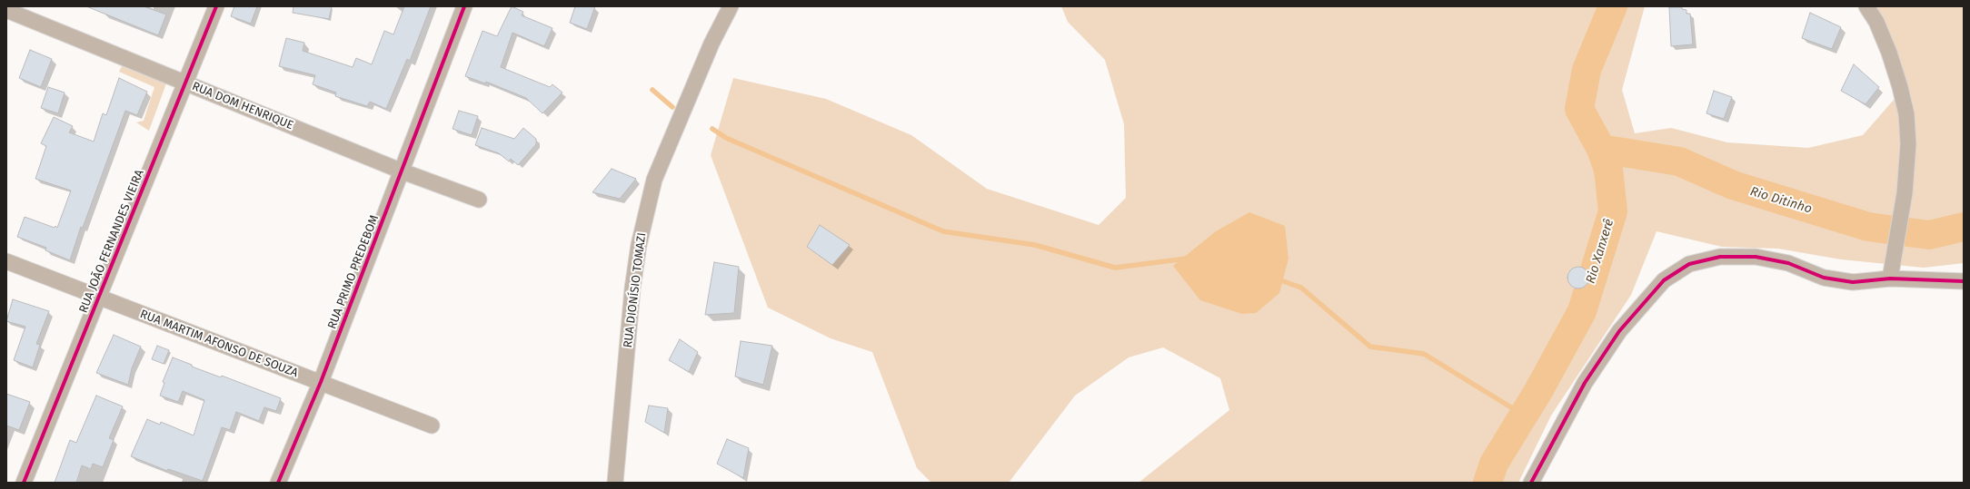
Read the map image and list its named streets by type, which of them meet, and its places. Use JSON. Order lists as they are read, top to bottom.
{
  "streets": {
    "street": [
      "RUA DOM HENRIQUE",
      "RUA JOÃO FERNANDES VIEIRA",
      "RUA PRIMO PREDEBOM",
      "RUA DIONÍSIO TOMAZI",
      "RUA MARTIM AFONSO DE SOUZA"
    ]
  },
  "crossings": [
    ["RUA DOM HENRIQUE", "RUA JOÃO FERNANDES VIEIRA"],
    ["RUA DOM HENRIQUE", "RUA PRIMO PREDEBOM"],
    ["RUA JOÃO FERNANDES VIEIRA", "RUA MARTIM AFONSO DE SOUZA"],
    ["RUA PRIMO PREDEBOM", "RUA MARTIM AFONSO DE SOUZA"]
  ],
  "water": ["Rio Ditinho", "Rio Xanxerê"]
}
